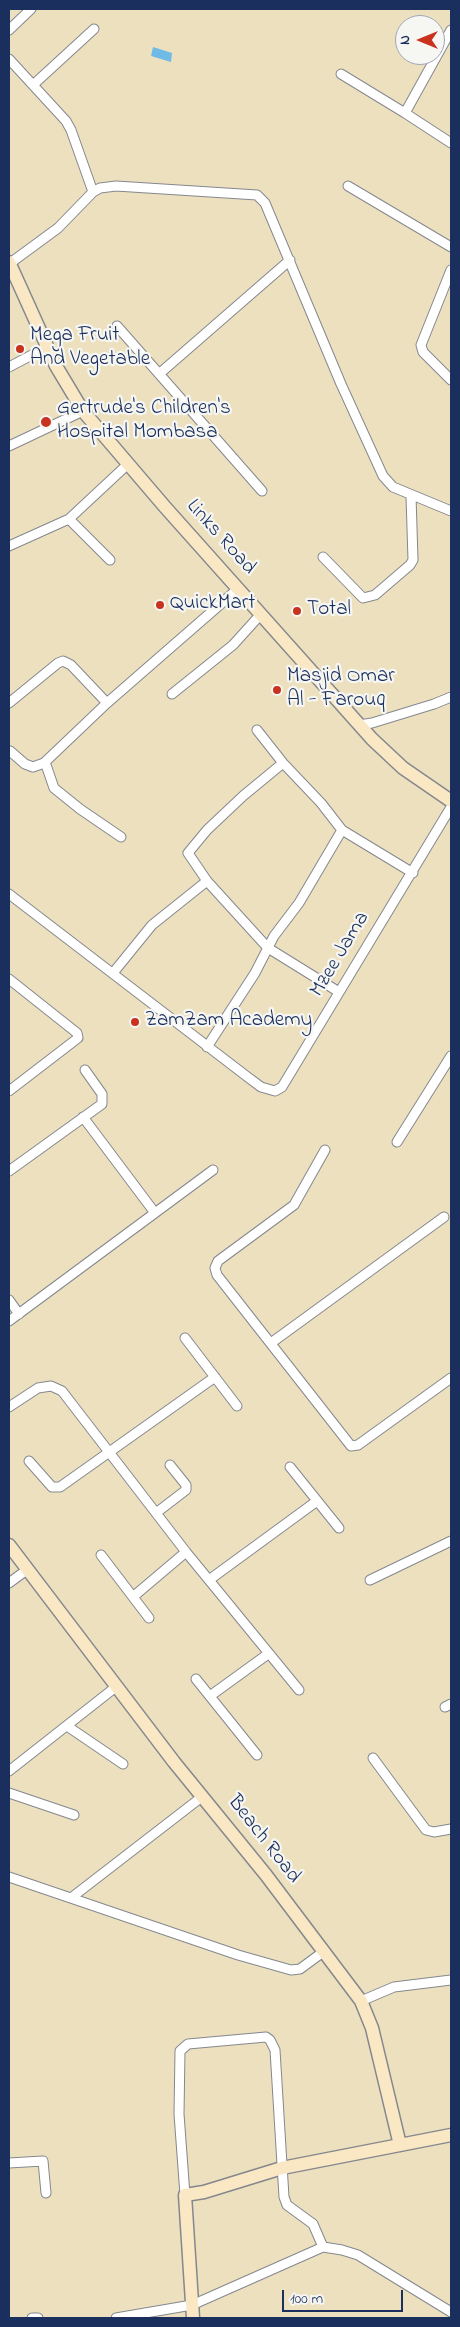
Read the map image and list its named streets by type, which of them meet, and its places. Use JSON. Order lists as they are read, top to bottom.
{
  "streets": {
    "main road": ["Links Road", "Beach Road"],
    "street": ["Mzee Jama"]
  },
  "places": [
    "Mega Fruit And Vegetable",
    "Gertrude's Children's Hospital Mombasa",
    "QuickMart",
    "Total",
    "Masjid Omar Al - Farouq",
    "ZamZam Academy"
  ],
  "scale_bar": "100 m",
  "north": "left"
}
